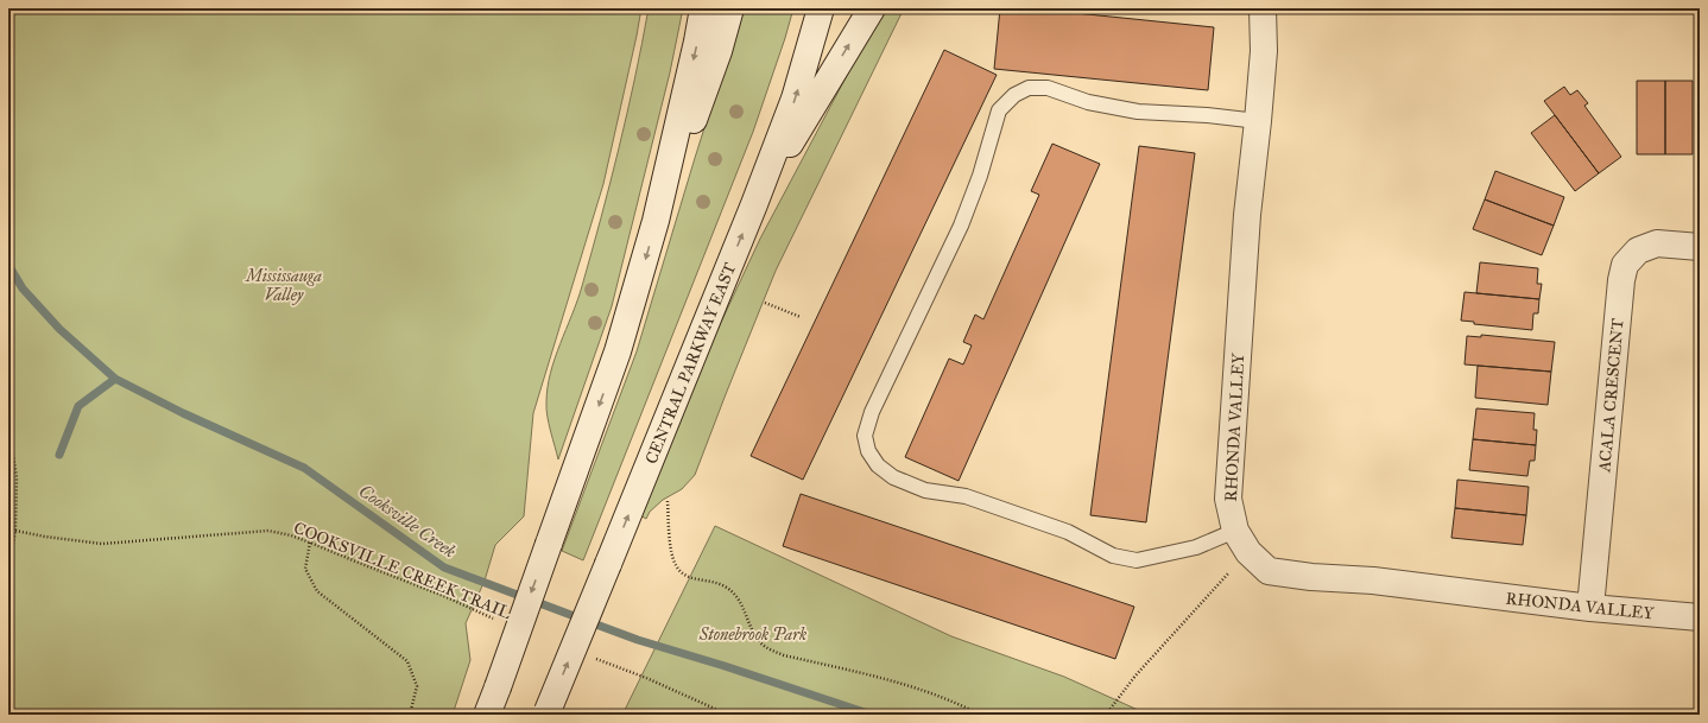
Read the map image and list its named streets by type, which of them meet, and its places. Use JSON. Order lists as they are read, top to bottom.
{
  "streets": {
    "street": ["CENTRAL PARKWAY EAST", "ACALA CRESCENT", "RHONDA VALLEY"],
    "path": ["COOKSVILLE CREEK TRAIL"]
  },
  "crossings": [
    ["ACALA CRESCENT", "RHONDA VALLEY"]
  ],
  "water": ["Cooksville Creek"],
  "parks": ["Mississauga Valley", "Stonebrook Park"]
}
